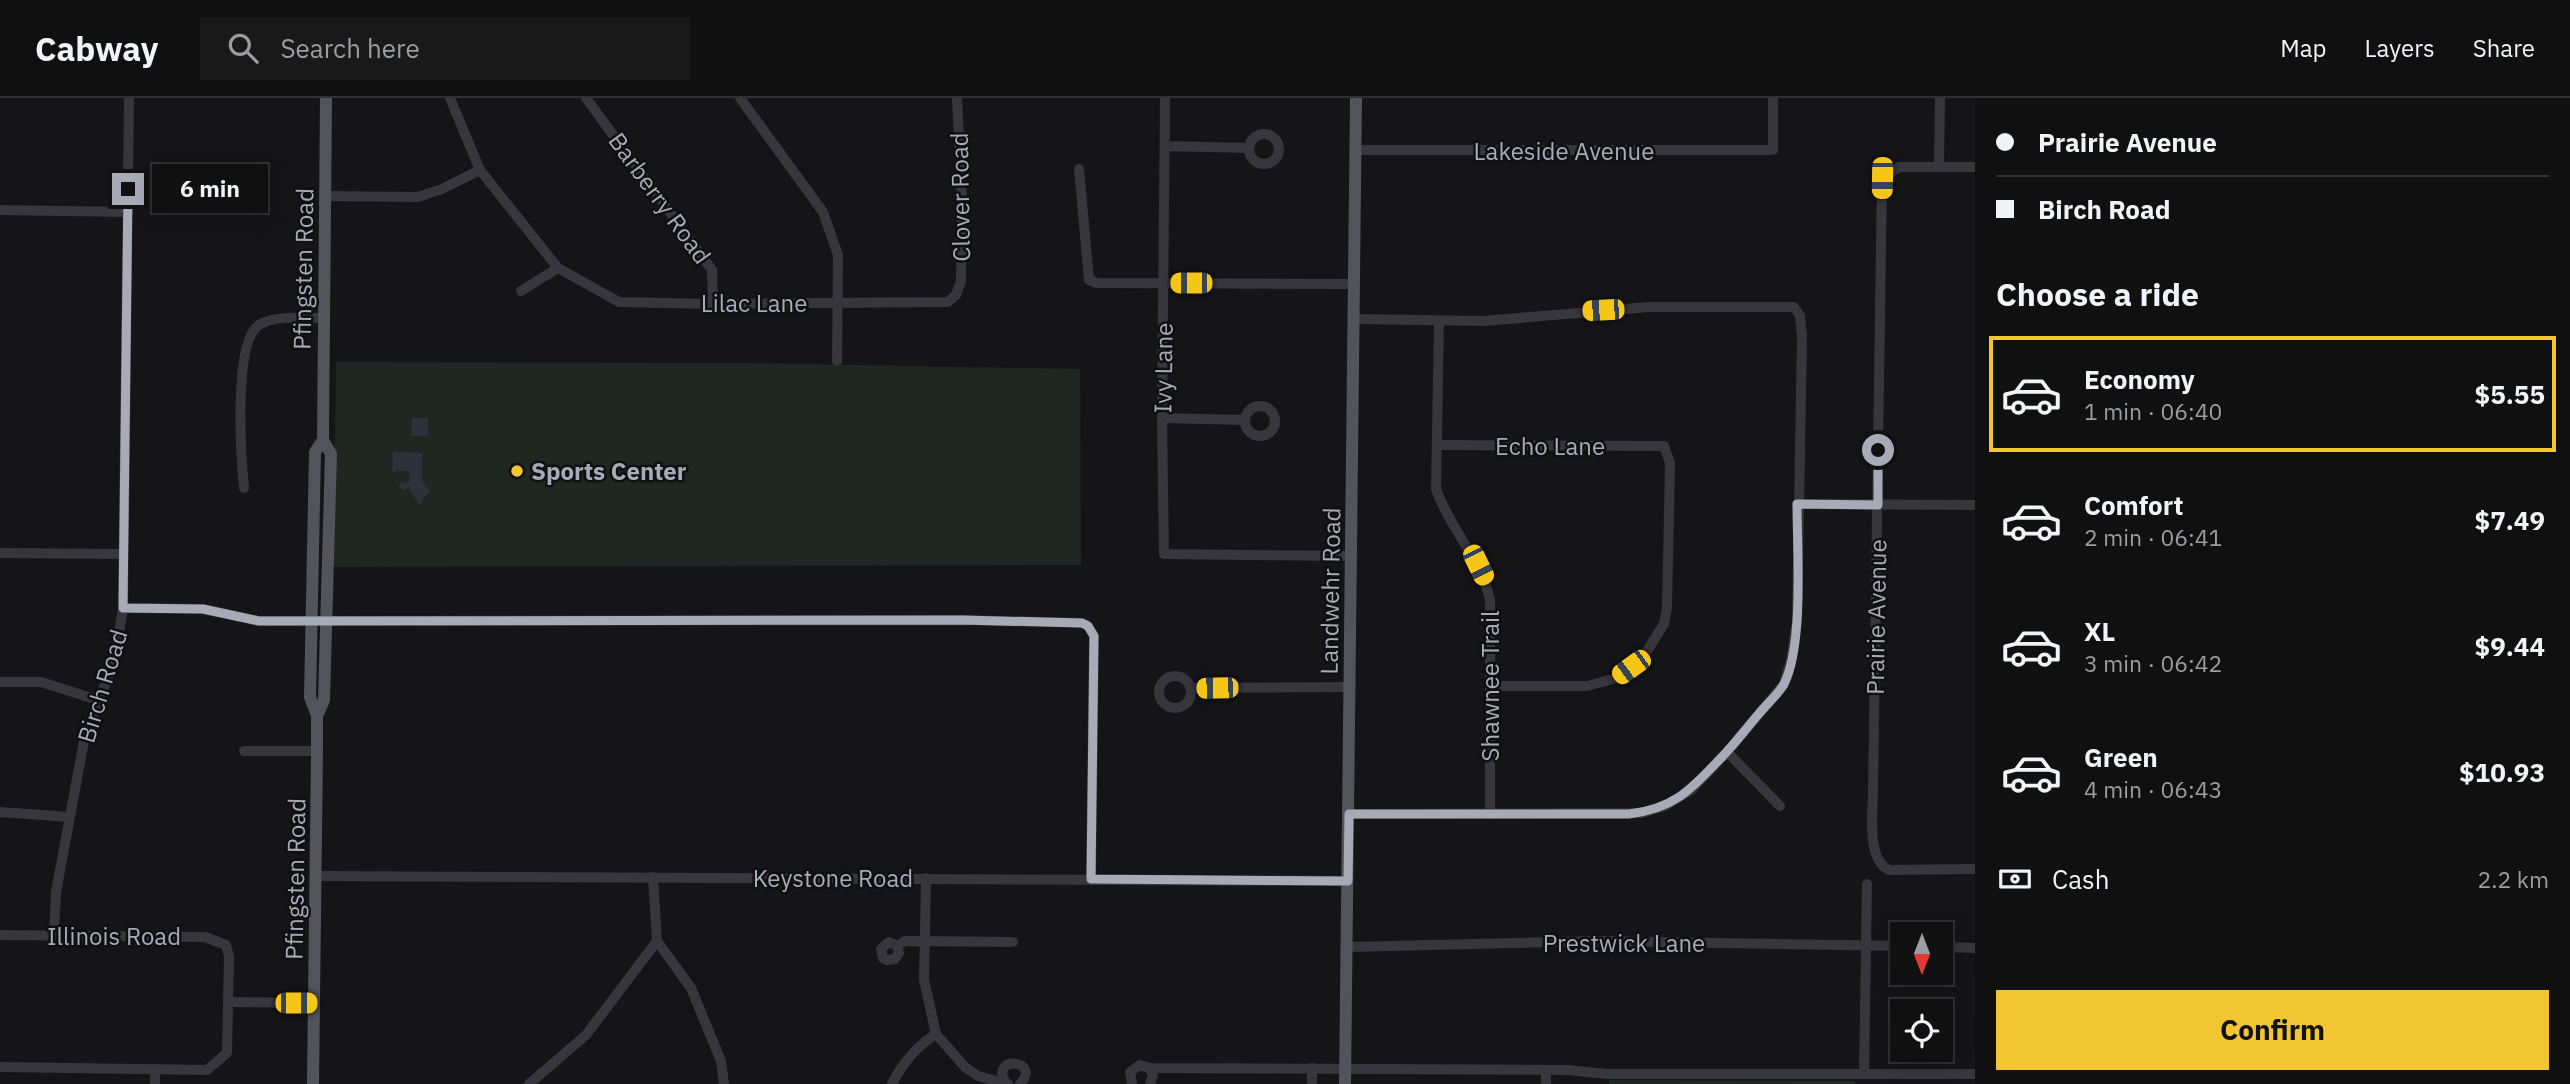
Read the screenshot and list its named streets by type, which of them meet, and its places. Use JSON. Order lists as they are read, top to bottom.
{
  "streets": {
    "main road": ["Pfingsten Road", "Landwehr Road"],
    "street": [
      "Lakeside Avenue",
      "Clover Road",
      "Barberry Road",
      "Lilac Lane",
      "Ivy Lane",
      "Echo Lane",
      "Prairie Avenue",
      "Birch Road",
      "Shawnee Trail",
      "Keystone Road",
      "Illinois Road",
      "Prestwick Lane"
    ]
  },
  "crossings": [
    ["Lakeside Avenue", "Landwehr Road"],
    ["Clover Road", "Lilac Lane"],
    ["Barberry Road", "Lilac Lane"],
    ["Pfingsten Road", "Keystone Road"],
    ["Ivy Lane", "Landwehr Road"],
    ["Echo Lane", "Shawnee Trail"],
    ["Landwehr Road", "Keystone Road"],
    ["Landwehr Road", "Prestwick Lane"],
    ["Birch Road", "Illinois Road"]
  ],
  "places": ["Sports Center"],
  "north": "bottom",
  "page": {
    "header": "Cabway",
    "search": "Search here",
    "nav": ["Map", "Layers", "Share"],
    "banner": ["Prairie Avenue", "Birch Road"],
    "bubble": "6 min",
    "heading": "Choose a ride",
    "list": [
      {
        "name": "Economy",
        "note": "1 min · 06:40",
        "value": "$5.55"
      },
      {
        "name": "Comfort",
        "note": "2 min · 06:41",
        "value": "$7.49"
      },
      {
        "name": "XL",
        "note": "3 min · 06:42",
        "value": "$9.44"
      },
      {
        "name": "Green",
        "note": "4 min · 06:43",
        "value": "$10.93"
      }
    ],
    "pay": ["Cash", "2.2 km"],
    "buttons": "Confirm"
  }
}
